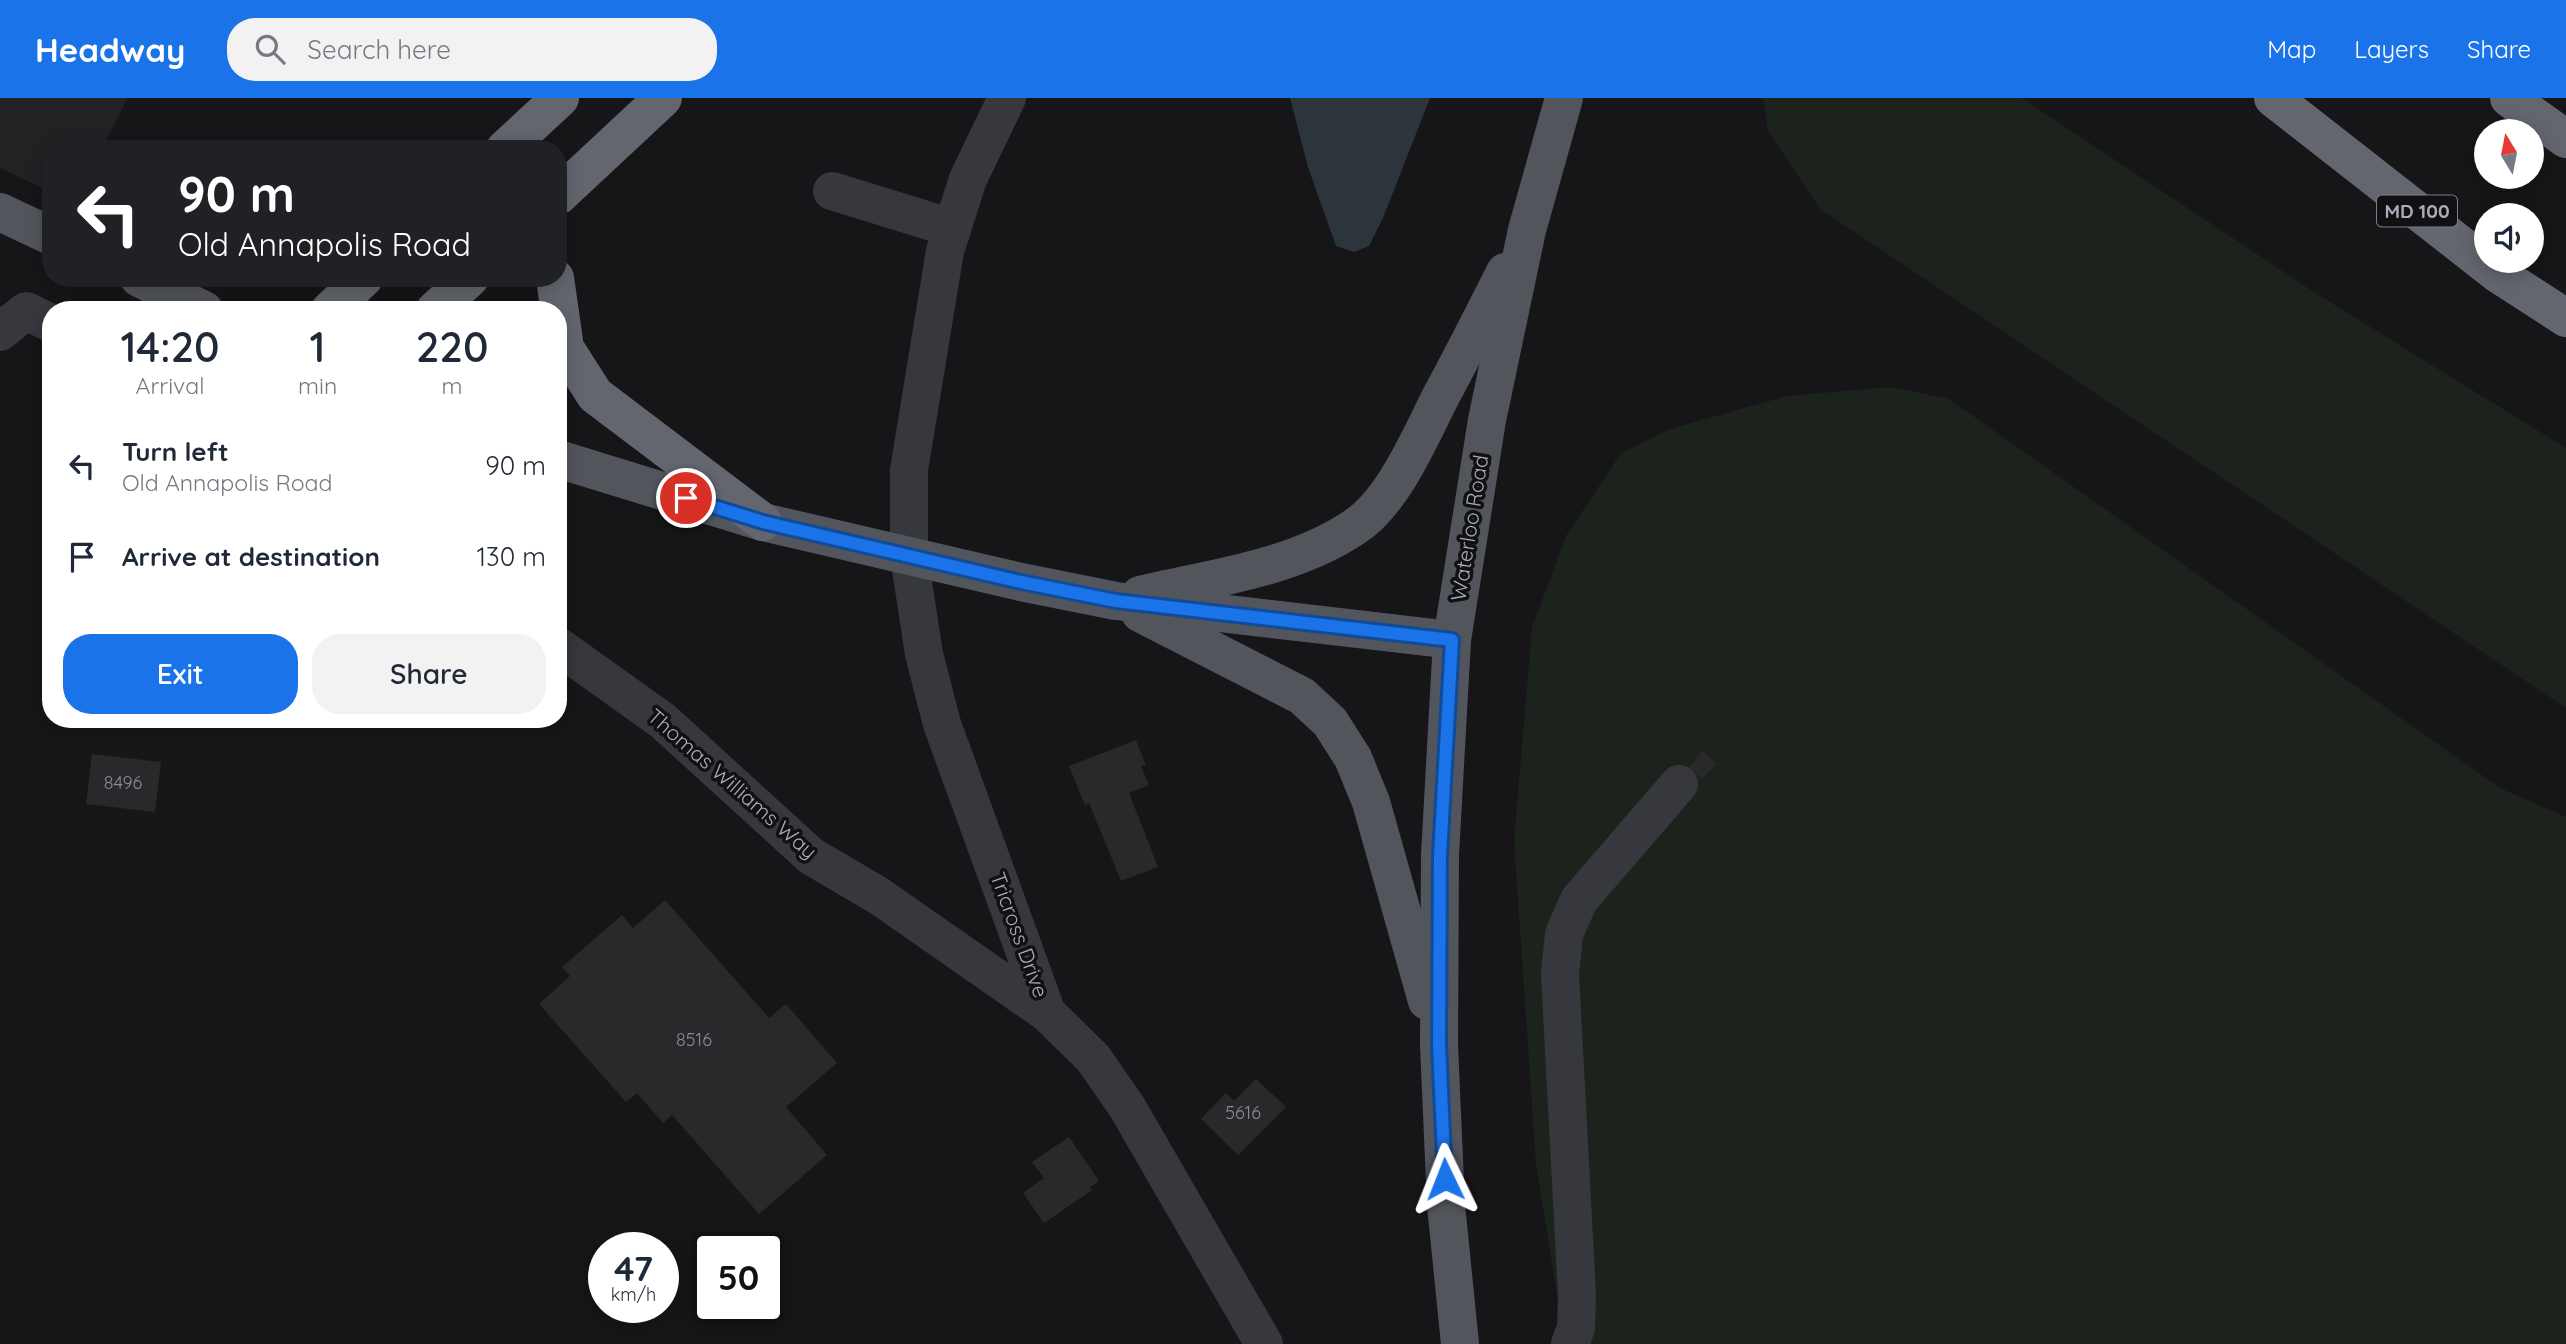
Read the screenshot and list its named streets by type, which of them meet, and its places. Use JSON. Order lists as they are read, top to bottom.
{
  "streets": {
    "highway": ["MD 100"],
    "main road": ["Waterloo Road"],
    "street": ["Thomas Williams Way", "Tricross Drive"]
  },
  "crossings": [
    ["Thomas Williams Way", "Tricross Drive"]
  ],
  "house_numbers": ["8496", "8516", "5616"],
  "north": "top",
  "page": {
    "header": "Headway",
    "search": "Search here",
    "nav": ["Map", "Layers", "Share"],
    "turn": ["90 m", "Old Annapolis Road"],
    "eta": [
      "14:20",
      "Arrival",
      "1",
      "min",
      "220",
      "m"
    ],
    "list": [
      {
        "name": "Turn left",
        "note": "Old Annapolis Road",
        "value": "90 m"
      },
      {
        "name": "Arrive at destination",
        "value": "130 m"
      }
    ],
    "buttons": ["Exit", "Share"],
    "speed": "47 km/h",
    "limit": "50"
  }
}
